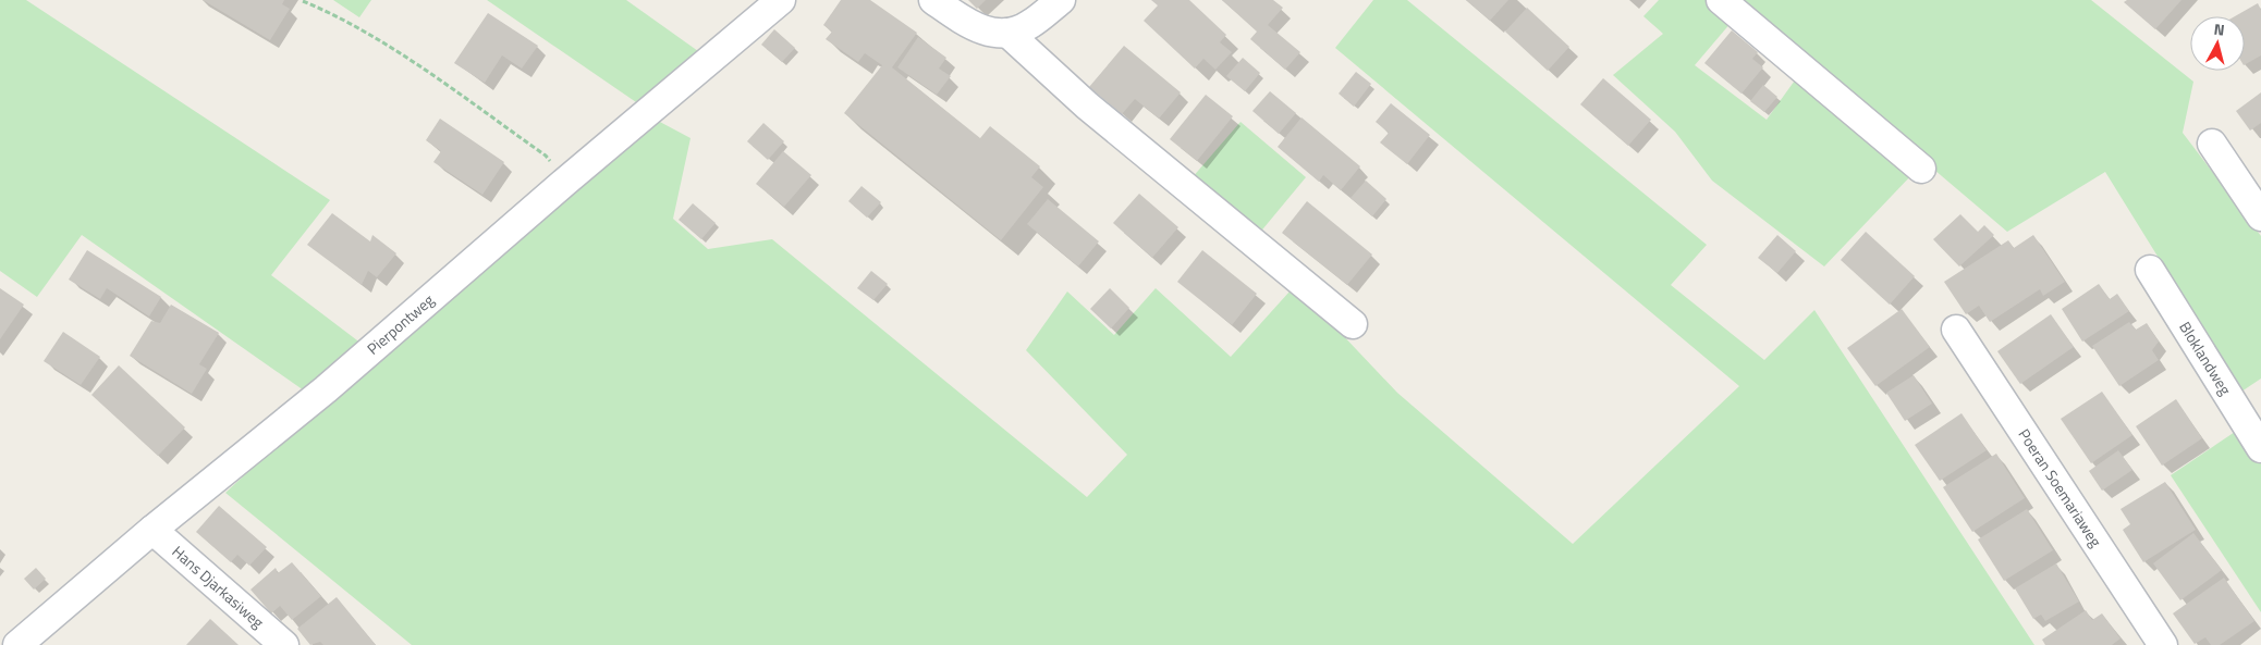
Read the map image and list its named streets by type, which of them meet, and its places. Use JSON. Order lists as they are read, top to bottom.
{
  "streets": {
    "street": [
      "Pierpontweg",
      "Bloklandweg",
      "Poeran Soemariaweg",
      "Hans Djarkasiweg"
    ]
  },
  "crossings": [
    ["Pierpontweg", "Hans Djarkasiweg"]
  ],
  "north": "top"
}
